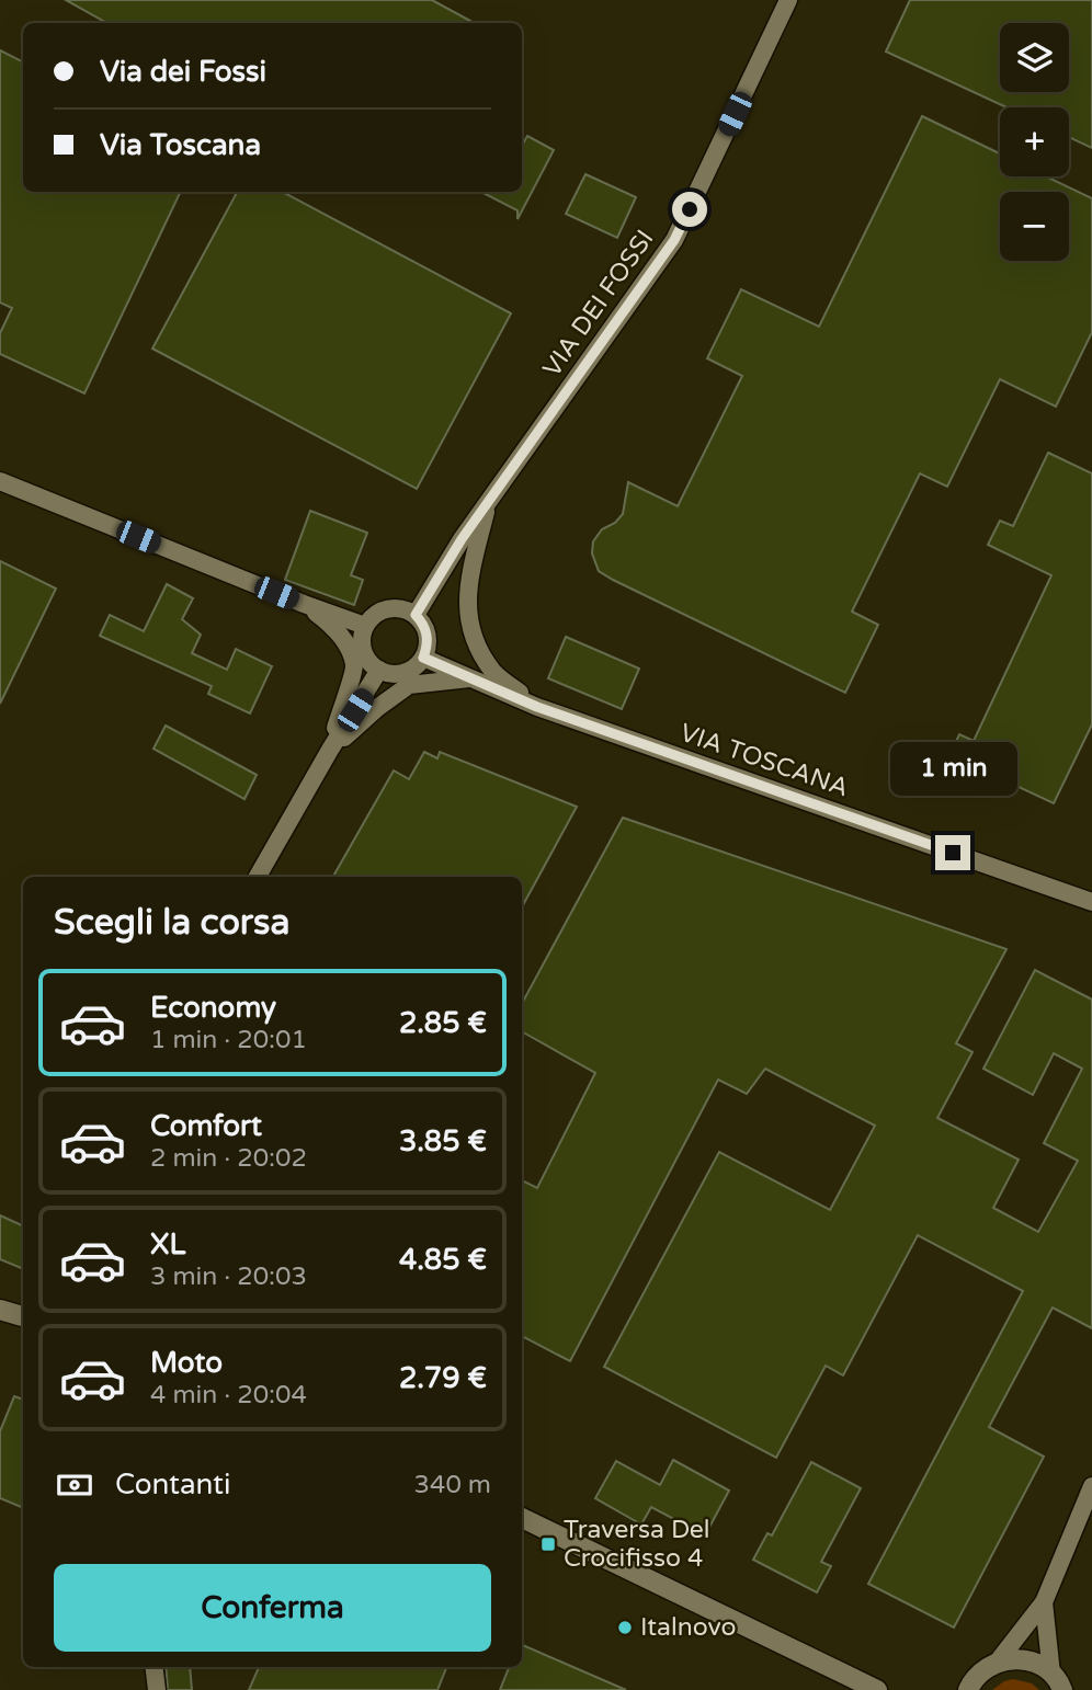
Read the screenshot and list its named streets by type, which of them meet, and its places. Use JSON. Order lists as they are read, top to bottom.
{
  "streets": {
    "street": ["VIA DEI FOSSI", "VIA TOSCANA"]
  },
  "crossings": [
    ["VIA DEI FOSSI", "VIA TOSCANA"]
  ],
  "places": {
    "transit": ["Traversa Del Crocifisso 4"],
    "other": ["Italnovo"]
  },
  "page": {
    "map_buttons": ["+", "−"],
    "banner": ["Via dei Fossi", "Via Toscana"],
    "bubble": "1 min",
    "heading": "Scegli la corsa",
    "list": [
      {
        "name": "Economy",
        "note": "1 min · 20:01",
        "value": "2.85 €"
      },
      {
        "name": "Comfort",
        "note": "2 min · 20:02",
        "value": "3.85 €"
      },
      {
        "name": "XL",
        "note": "3 min · 20:03",
        "value": "4.85 €"
      },
      {
        "name": "Moto",
        "note": "4 min · 20:04",
        "value": "2.79 €"
      }
    ],
    "pay": ["Contanti", "340 m"],
    "buttons": "Conferma"
  }
}
